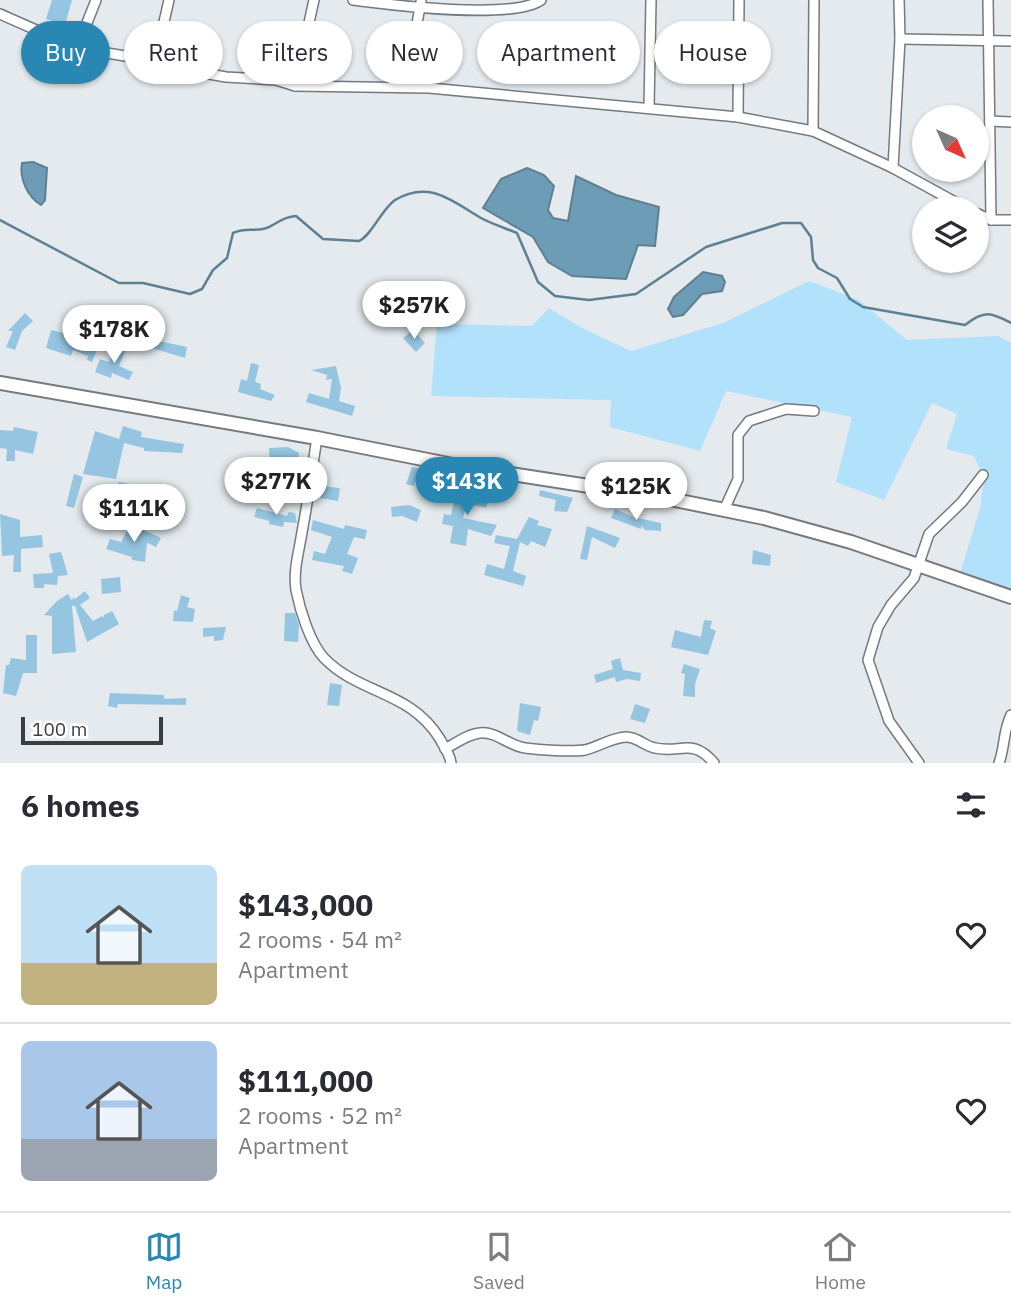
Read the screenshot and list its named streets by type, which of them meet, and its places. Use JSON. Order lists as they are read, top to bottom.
{
  "scale_bar": "100 m",
  "north": "bottom right",
  "page": {
    "chip": [
      "Buy",
      "Rent",
      "Filters",
      "New",
      "Apartment",
      "House"
    ],
    "price": [
      "$257K",
      "$178K",
      "$277K",
      "$143K",
      "$125K",
      "$111K"
    ],
    "scale": "100 m",
    "heading": "6 homes",
    "list": [
      {
        "name": "$143,000",
        "note": "2 rooms · 54 m² · Apartment"
      },
      {
        "name": "$111,000",
        "note": "2 rooms · 52 m² · Apartment"
      }
    ],
    "tabs": ["Map", "Saved", "Home"]
  }
}
